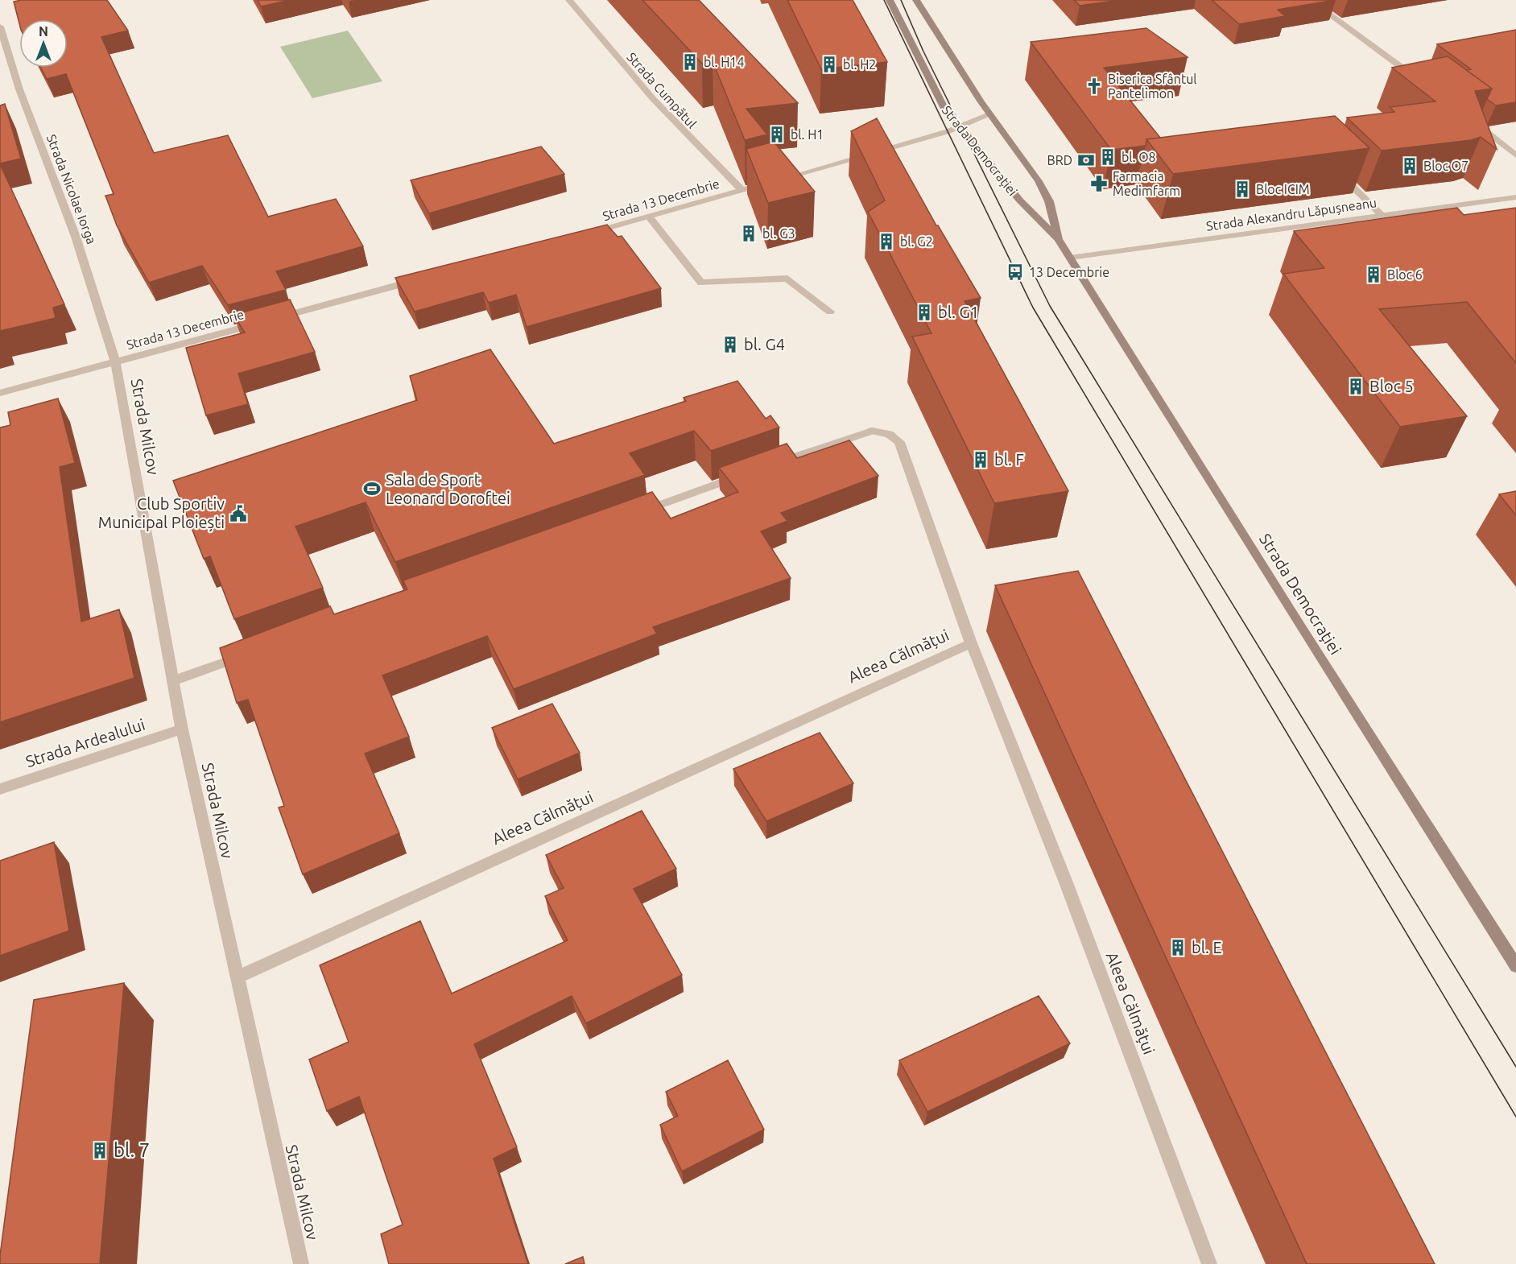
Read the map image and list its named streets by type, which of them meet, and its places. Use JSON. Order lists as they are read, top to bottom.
{
  "streets": {
    "main road": ["Strada Democrației"],
    "street": [
      "Strada Cumpătul",
      "Strada Nicolae Iorga",
      "Strada 13 Decembrie",
      "Strada Alexandru Lăpușneanu",
      "Strada Milcov",
      "Aleea Călmățui",
      "Strada Ardealului"
    ]
  },
  "crossings": [
    ["Strada Cumpătul", "Strada 13 Decembrie"],
    ["Strada Democrației", "Strada 13 Decembrie"],
    ["Strada Democrației", "Strada Alexandru Lăpușneanu"],
    ["Strada Nicolae Iorga", "Strada 13 Decembrie"],
    ["Strada Nicolae Iorga", "Strada Milcov"],
    ["Strada 13 Decembrie", "Strada Milcov"],
    ["Strada Milcov", "Aleea Călmățui"],
    ["Strada Milcov", "Strada Ardealului"]
  ],
  "places": {
    "building": [
      "bl. H14",
      "bl. H2",
      "bl. H1",
      "bl. O8",
      "Bloc O7",
      "Bloc ICIM",
      "bl. G3",
      "bl. G2",
      "Bloc 6",
      "bl. G1",
      "bl. G4",
      "Bloc 5",
      "bl. F",
      "bl. E",
      "bl. 7"
    ],
    "church": ["Biserica Sfântul Pantelimon"],
    "bank": ["BRD"],
    "pharmacy": ["Farmacia Medimfarm"],
    "bus stop": ["13 Decembrie"],
    "sports": ["Sala de Sport Leonard Doroftei"],
    "public building": ["Club Sportiv Municipal Ploiești"]
  },
  "north": "top"
}
